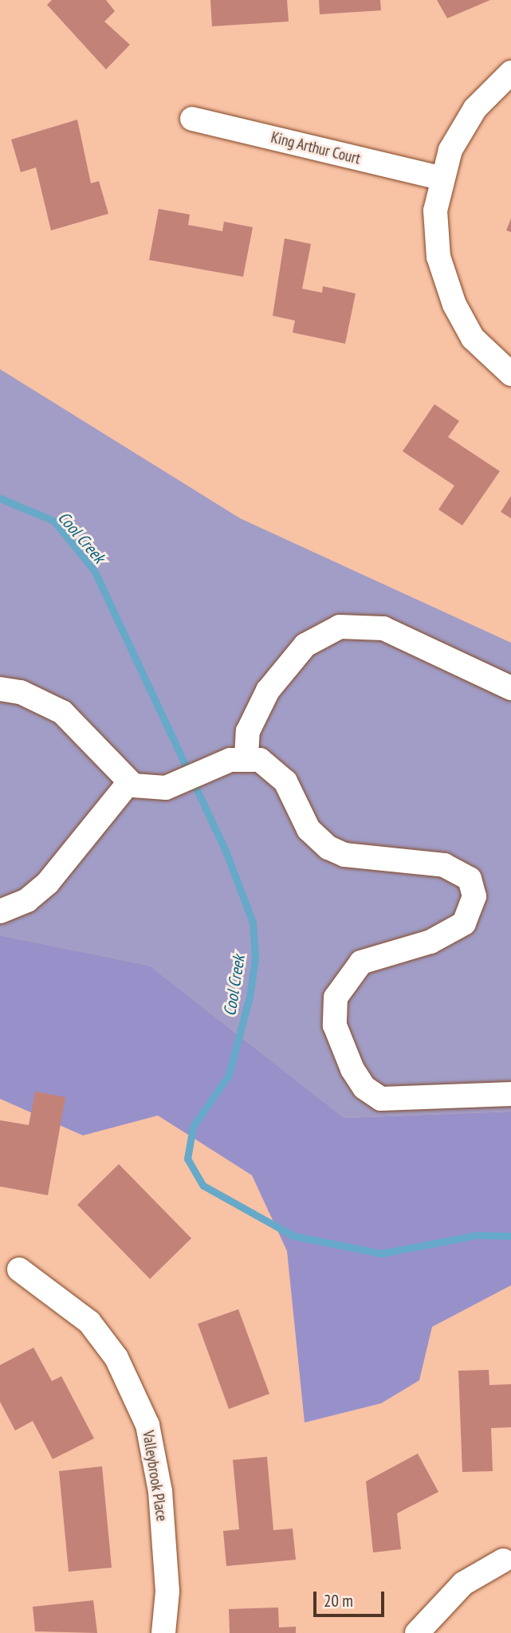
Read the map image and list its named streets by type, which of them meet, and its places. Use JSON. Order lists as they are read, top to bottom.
{
  "streets": {
    "street": ["King Arthur Court", "Valleybrook Place"]
  },
  "water": ["Cool Creek"],
  "scale_bar": "20 m"
}
